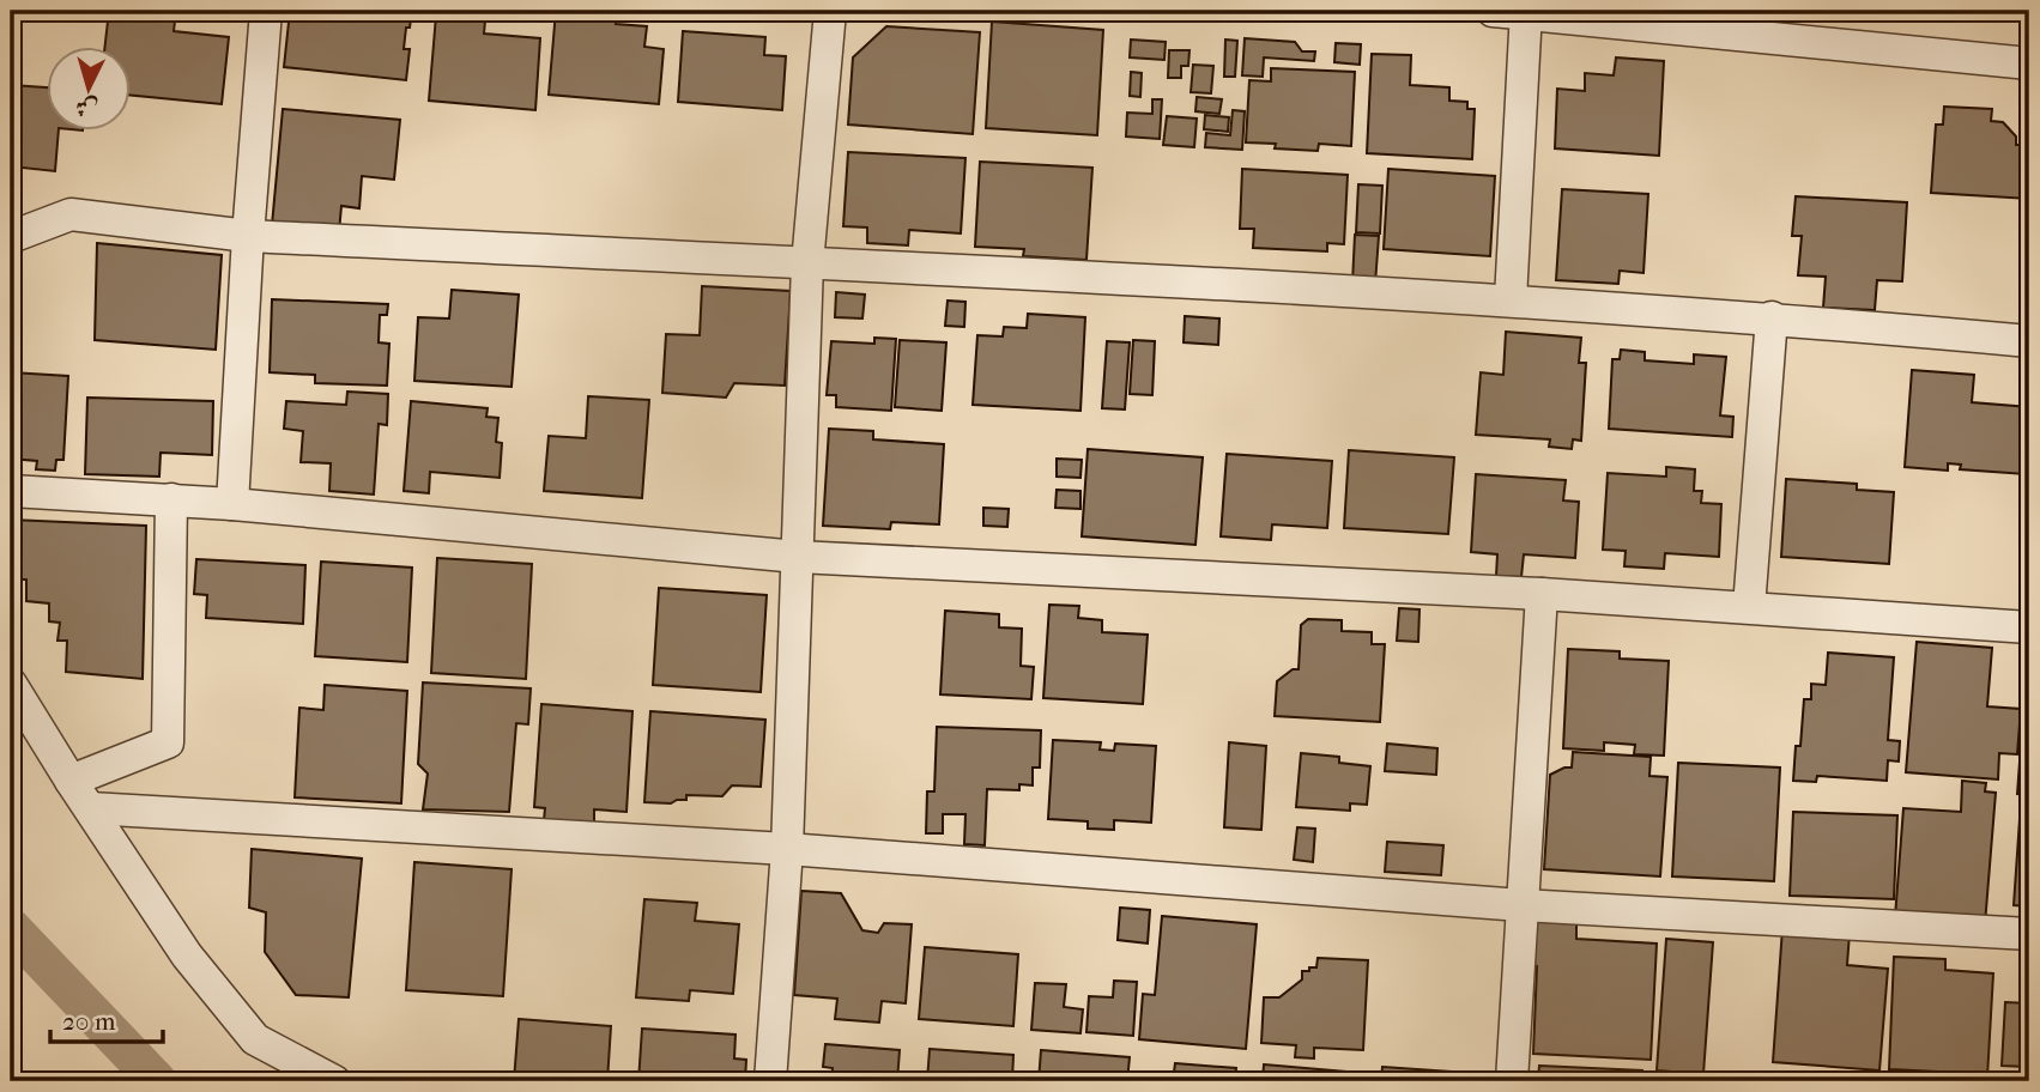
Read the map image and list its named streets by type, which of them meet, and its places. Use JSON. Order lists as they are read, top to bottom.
{
  "scale_bar": "20 m",
  "north": "bottom"
}
